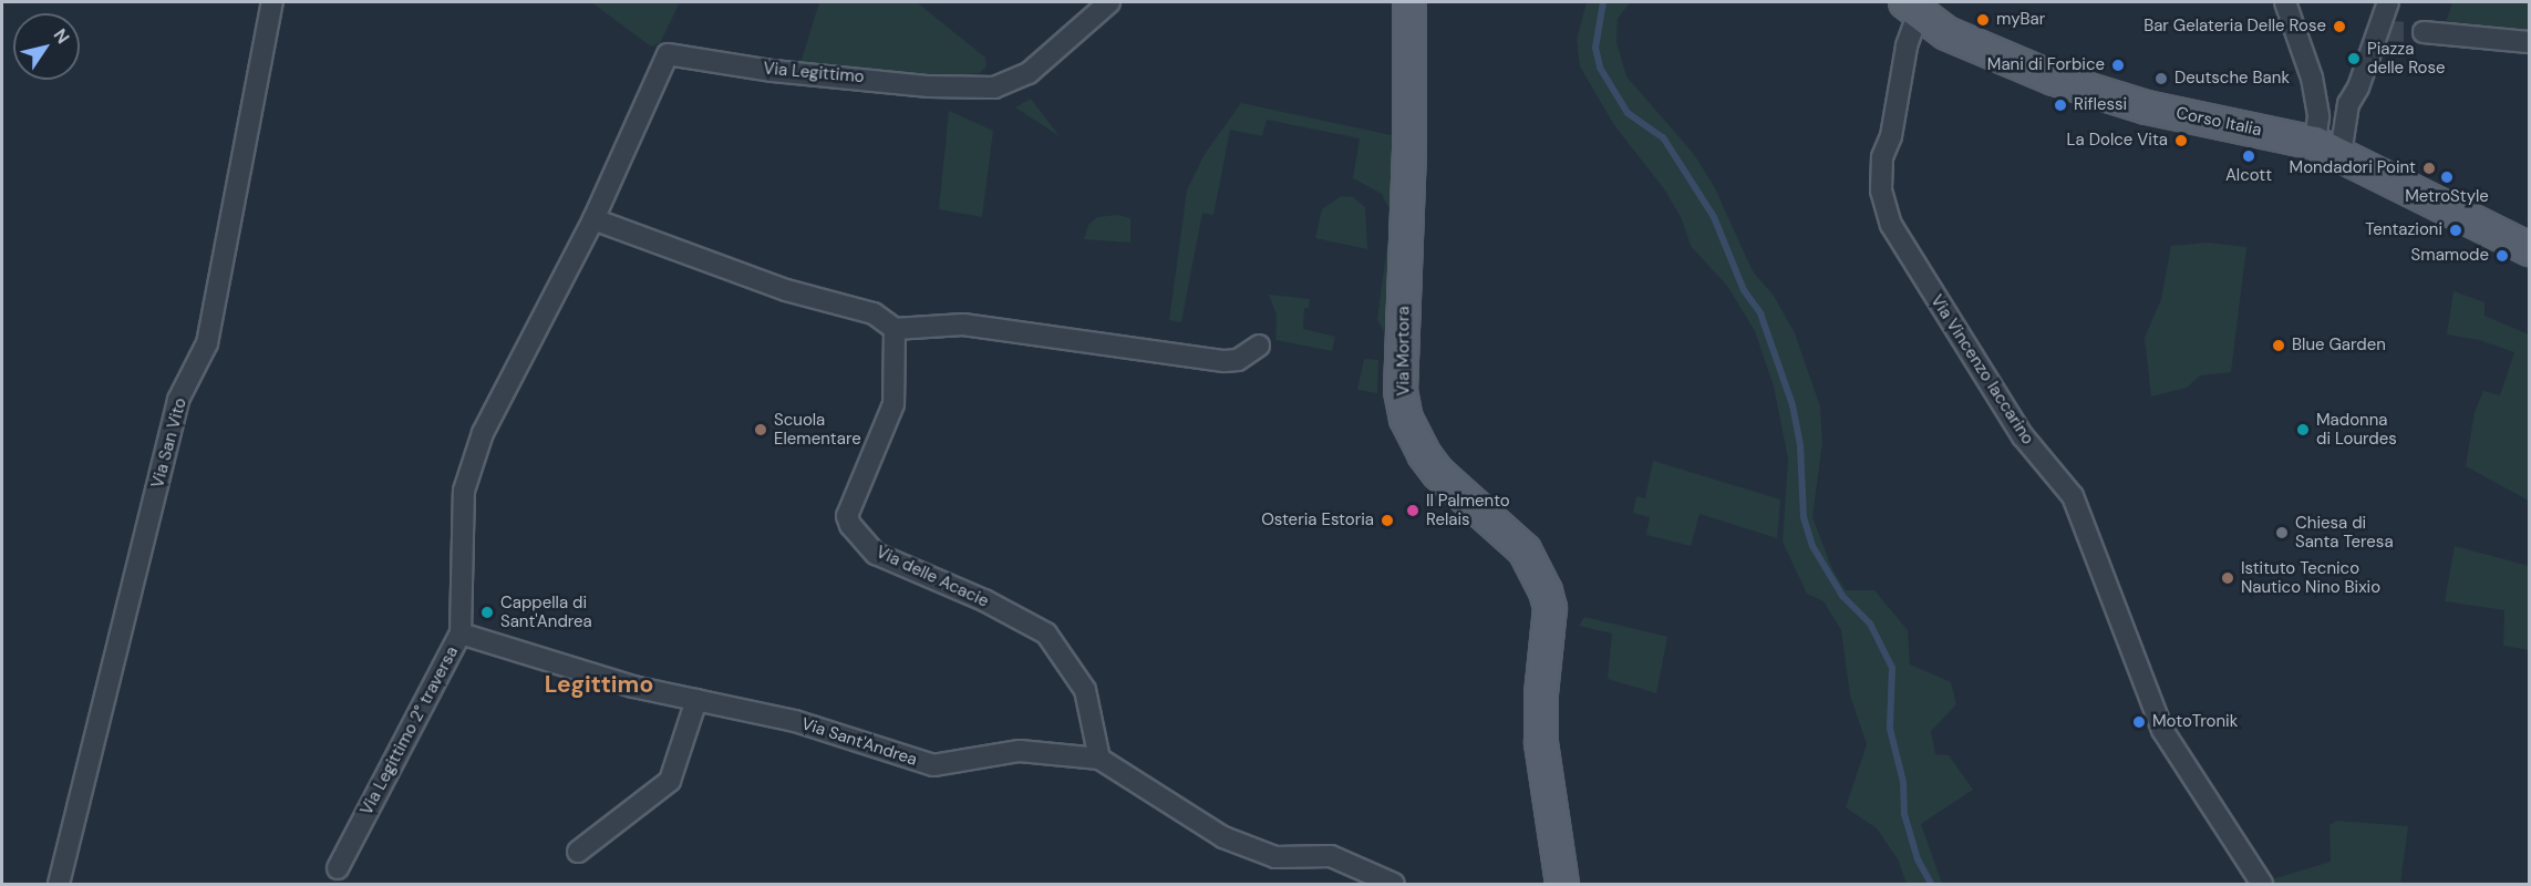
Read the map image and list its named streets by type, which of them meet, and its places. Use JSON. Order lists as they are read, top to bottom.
{
  "streets": {
    "main road": ["Corso Italia", "Via Mortora"],
    "street": [
      "Via Legittimo",
      "Via Vincenzo Iaccarino",
      "Via San Vito",
      "Via delle Acacie",
      "Via Legittimo 2° traversa",
      "Via Sant'Andrea"
    ]
  },
  "crossings": [
    ["Via Legittimo", "Via Legittimo 2° traversa"],
    ["Corso Italia", "Via Vincenzo Iaccarino"],
    ["Via delle Acacie", "Via Sant'Andrea"],
    ["Via Legittimo 2° traversa", "Via Sant'Andrea"]
  ],
  "districts": ["Legittimo"],
  "places": [
    "myBar",
    "Bar Gelateria Delle Rose",
    "Piazza delle Rose",
    "Mani di Forbice",
    "Deutsche Bank",
    "Riflessi",
    "La Dolce Vita",
    "Alcott",
    "Mondadori Point",
    "MetroStyle",
    "Tentazioni",
    "Smamode",
    "Blue Garden",
    "Scuola Elementare",
    "Madonna di Lourdes",
    "Il Palmento Relais",
    "Osteria Estoria",
    "Chiesa di Santa Teresa",
    "Istituto Tecnico Nautico Nino Bixio",
    "Cappella di Sant'Andrea",
    "MotoTronik"
  ],
  "north": "top right"
}
